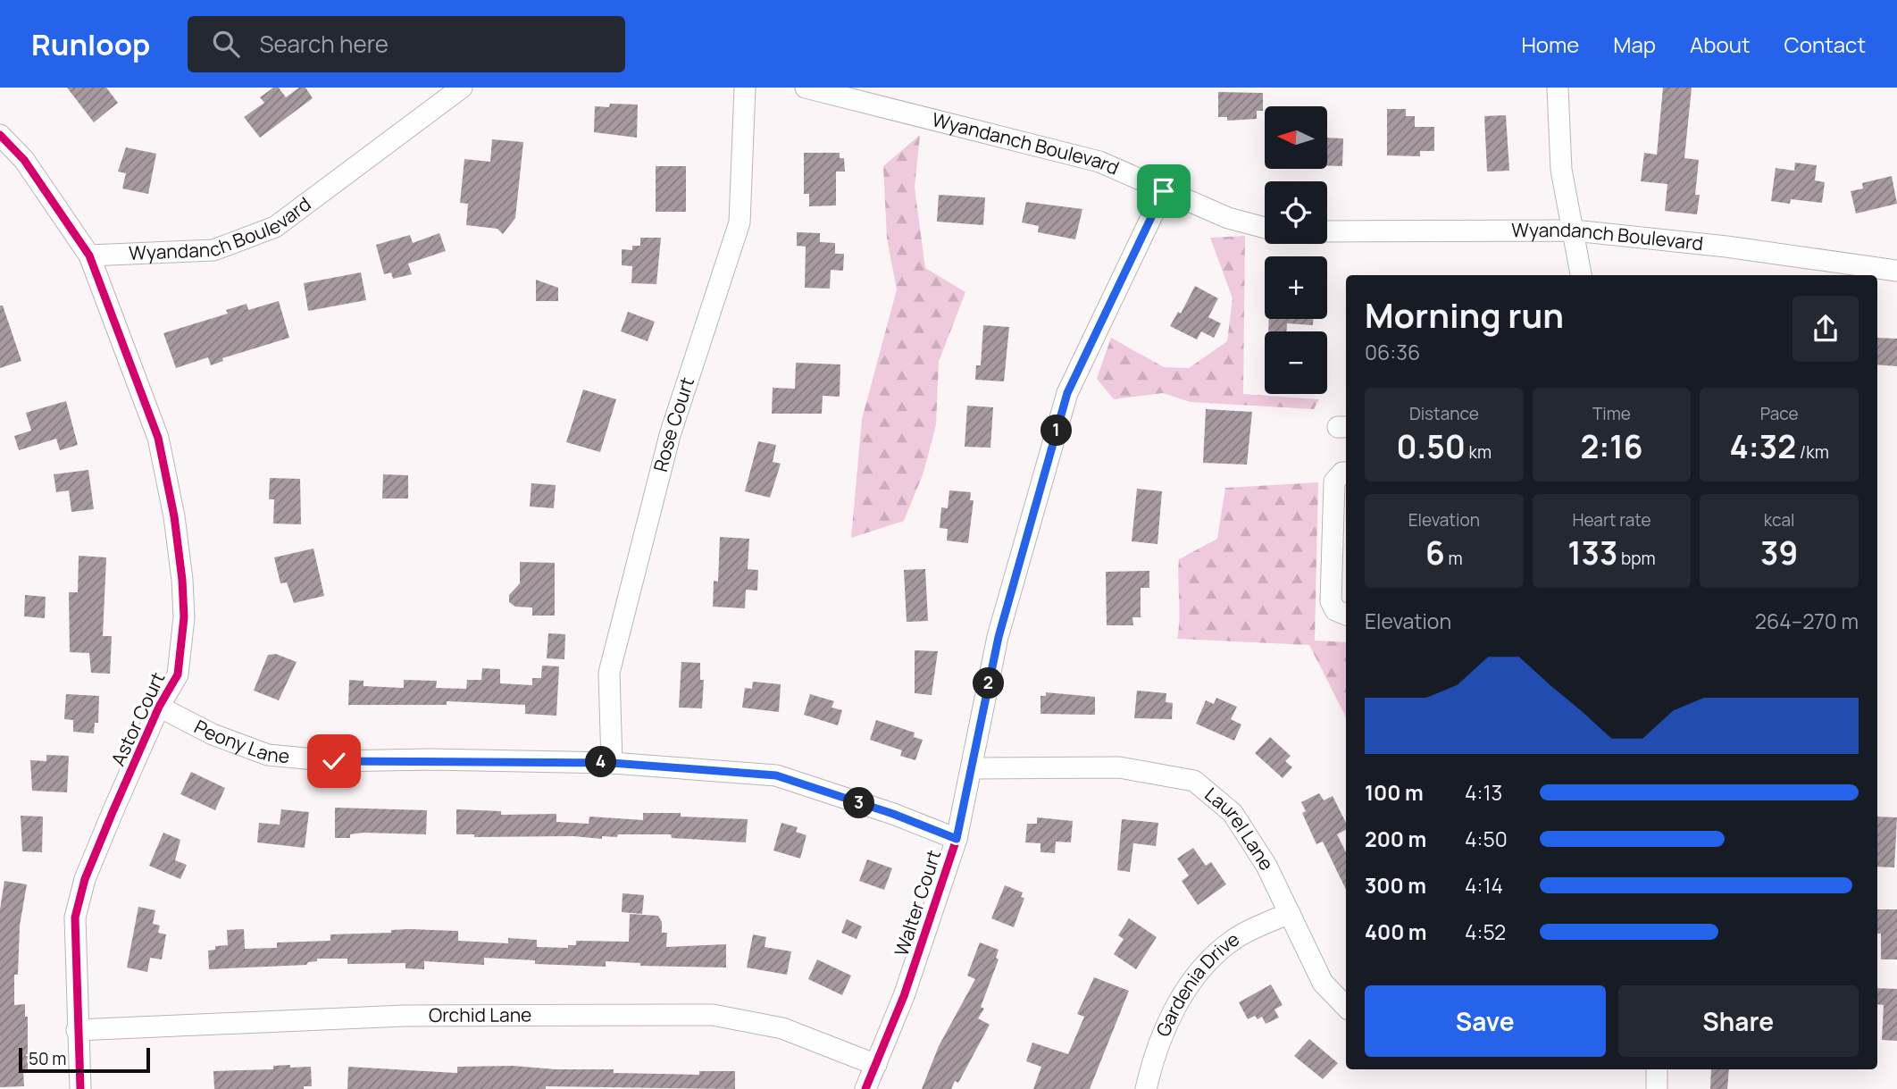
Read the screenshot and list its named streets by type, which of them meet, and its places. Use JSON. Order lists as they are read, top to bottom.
{
  "streets": {
    "street": [
      "Wyandanch Boulevard",
      "Rose Court",
      "Astor Court",
      "Peony Lane",
      "Laurel Lane",
      "Walter Court",
      "Gardenia Drive",
      "Orchid Lane"
    ]
  },
  "crossings": [
    ["Wyandanch Boulevard", "Astor Court"],
    ["Wyandanch Boulevard", "Walter Court"],
    ["Rose Court", "Peony Lane"],
    ["Astor Court", "Peony Lane"],
    ["Astor Court", "Orchid Lane"],
    ["Peony Lane", "Walter Court"],
    ["Laurel Lane", "Walter Court"],
    ["Laurel Lane", "Gardenia Drive"],
    ["Walter Court", "Orchid Lane"]
  ],
  "scale_bar": "50 m",
  "north": "left",
  "page": {
    "header": "Runloop",
    "search": "Search here",
    "nav": [
      "Home",
      "Map",
      "About",
      "Contact"
    ],
    "map_buttons": ["+", "−"],
    "heading": ["Morning run", "06:36"],
    "stats": [
      ["Distance", "0.50 km"],
      ["Time", "2:16"],
      ["Pace", "4:32 /km"],
      ["Elevation", "6 m"],
      ["Heart rate", "133 bpm"],
      ["kcal", "39"]
    ],
    "pins": [
      "1",
      "2",
      "4",
      "3"
    ],
    "chart": ["Elevation", "264–270 m"],
    "list": [
      {
        "name": "100 m",
        "note": "4:13"
      },
      {
        "name": "200 m",
        "note": "4:50"
      },
      {
        "name": "300 m",
        "note": "4:14"
      },
      {
        "name": "400 m",
        "note": "4:52"
      }
    ],
    "buttons": ["Save", "Share"],
    "scale": "50 m"
  }
}
